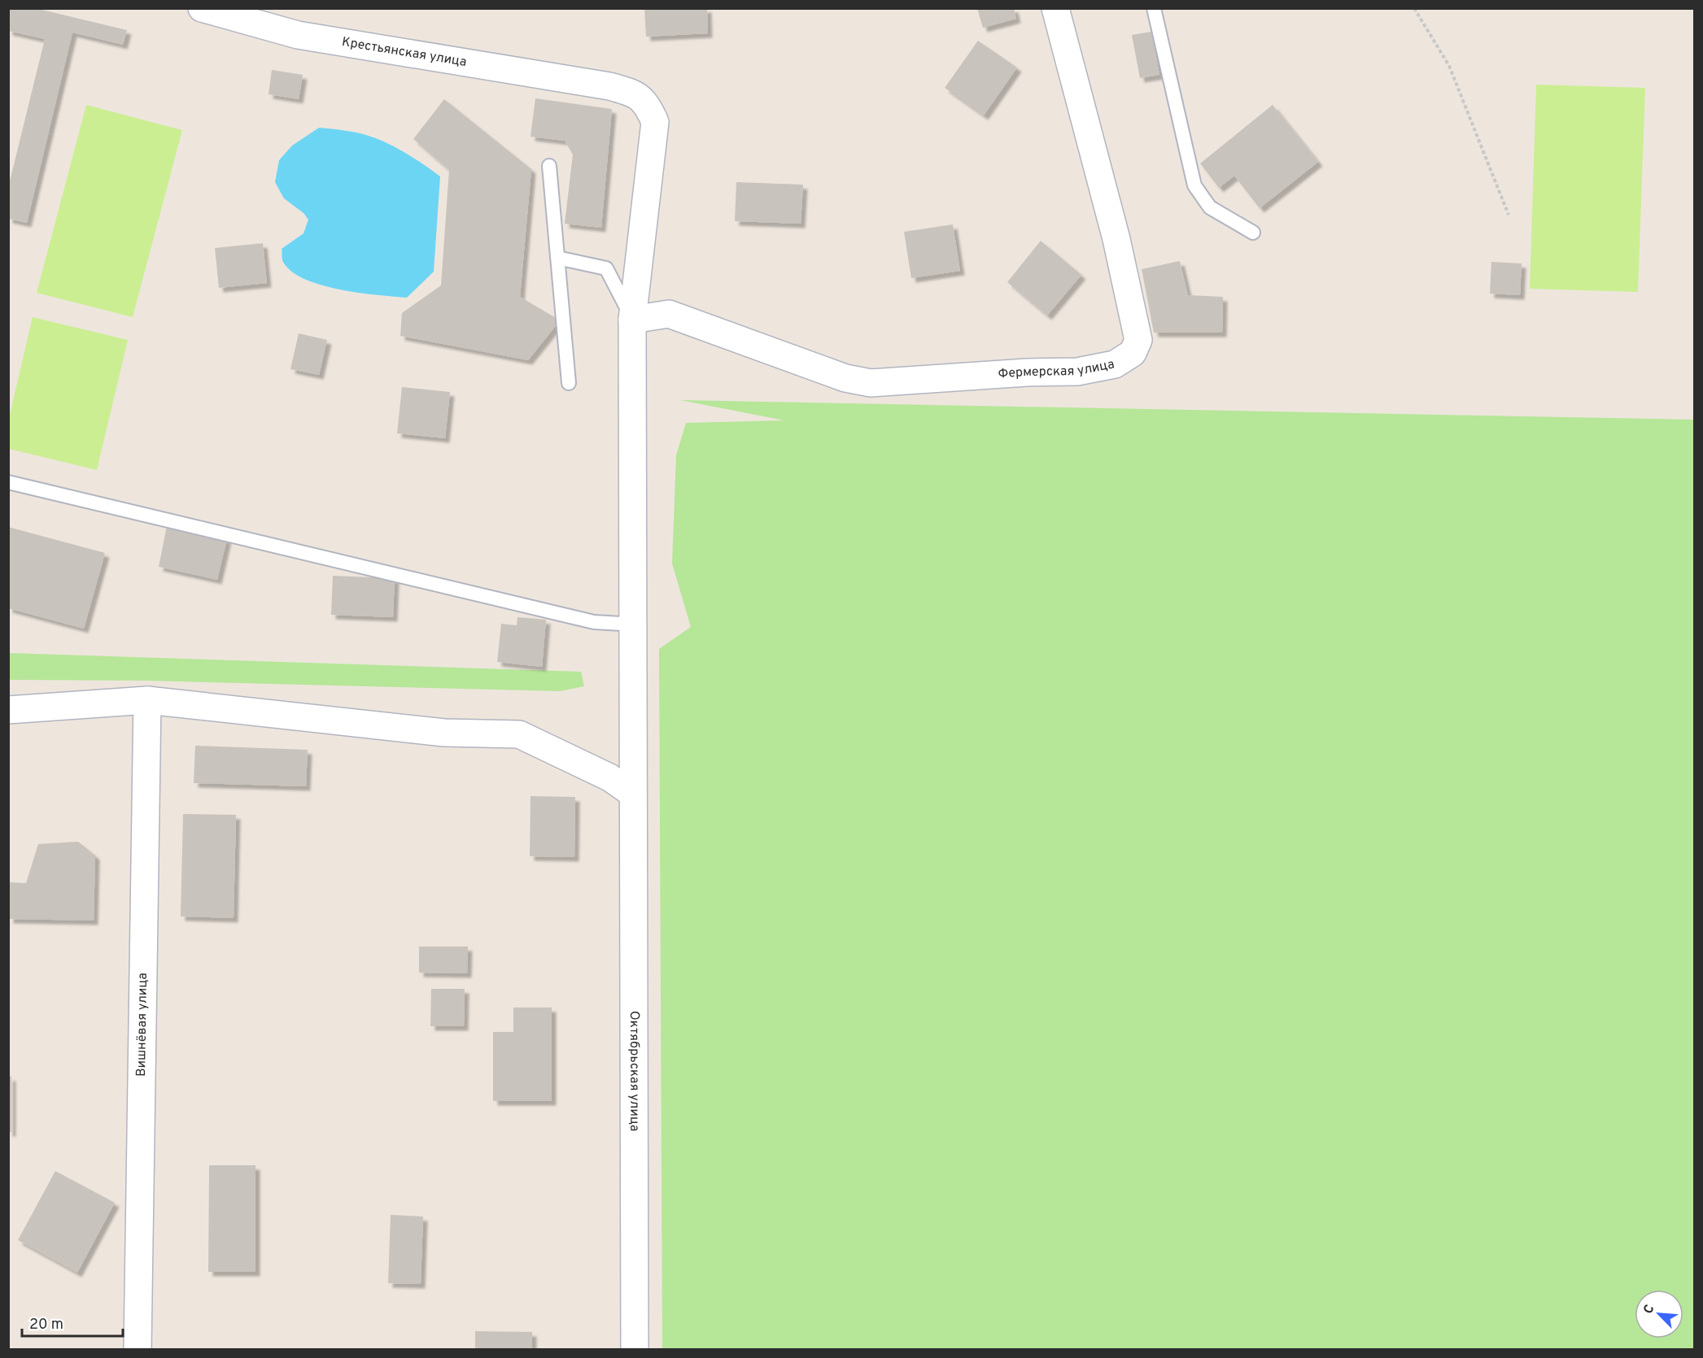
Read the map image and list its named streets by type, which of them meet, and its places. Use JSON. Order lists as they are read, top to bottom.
{
  "streets": {
    "street": [
      "Крестьянская улица",
      "Фермерская улица",
      "Вишнёвая улица",
      "Октябрьская улица"
    ]
  },
  "crossings": [
    ["Крестьянская улица", "Фермерская улица"],
    ["Крестьянская улица", "Октябрьская улица"],
    ["Фермерская улица", "Октябрьская улица"]
  ],
  "scale_bar": "20 m",
  "north": "top left"
}
